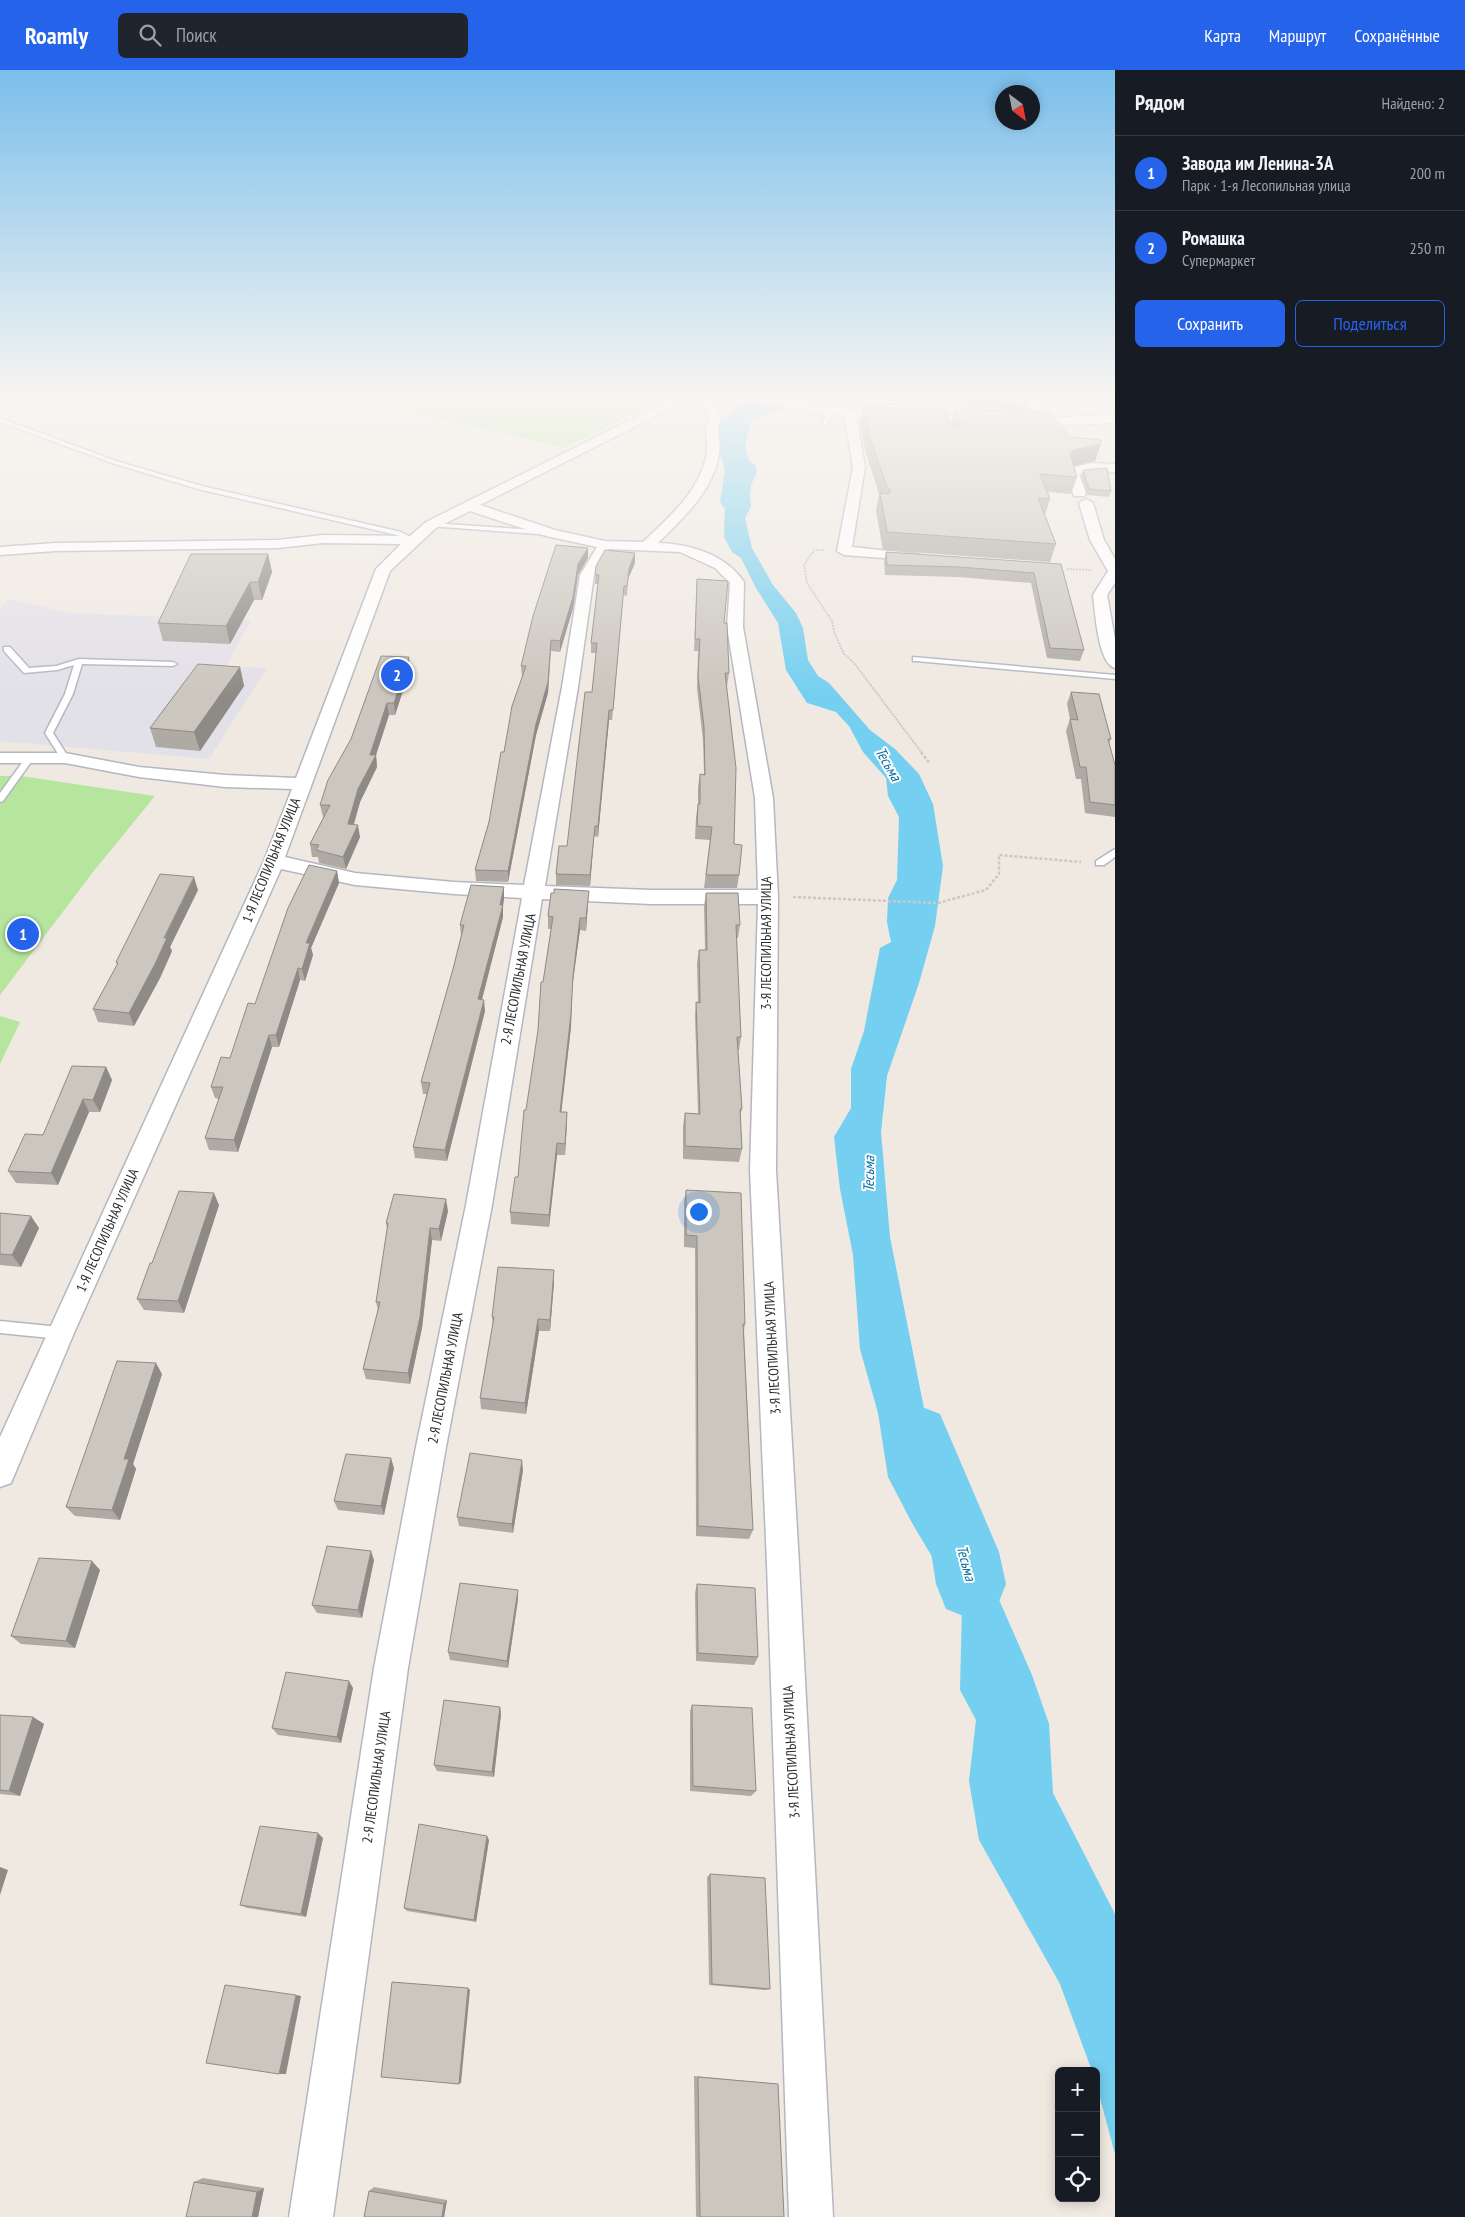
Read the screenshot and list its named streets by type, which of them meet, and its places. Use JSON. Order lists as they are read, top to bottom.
{
  "streets": {
    "street": ["1-Я ЛЕСОПИЛЬНАЯ УЛИЦА", "3-Я ЛЕСОПИЛЬНАЯ УЛИЦА", "2-Я ЛЕСОПИЛЬНАЯ УЛИЦА"]
  },
  "crossings": [
    ["1-Я ЛЕСОПИЛЬНАЯ УЛИЦА", "3-Я ЛЕСОПИЛЬНАЯ УЛИЦА"],
    ["3-Я ЛЕСОПИЛЬНАЯ УЛИЦА", "2-Я ЛЕСОПИЛЬНАЯ УЛИЦА"]
  ],
  "water": ["Тесьма"],
  "north": "bottom right",
  "page": {
    "header": "Roamly",
    "search": "Поиск",
    "nav": ["Карта", "Маршрут", "Сохранённые"],
    "heading": ["Рядом", "Найдено: 2"],
    "list": [
      {
        "mark": "1",
        "name": "Завода им Ленина-3А",
        "note": "Парк · 1-я Лесопильная улица",
        "value": "200 m"
      },
      {
        "mark": "2",
        "name": "Ромашка",
        "note": "Супермаркет",
        "value": "250 m"
      }
    ],
    "buttons": ["Сохранить", "Поделиться"],
    "pins": ["2", "1"],
    "map_buttons": ["+", "−"]
  }
}
